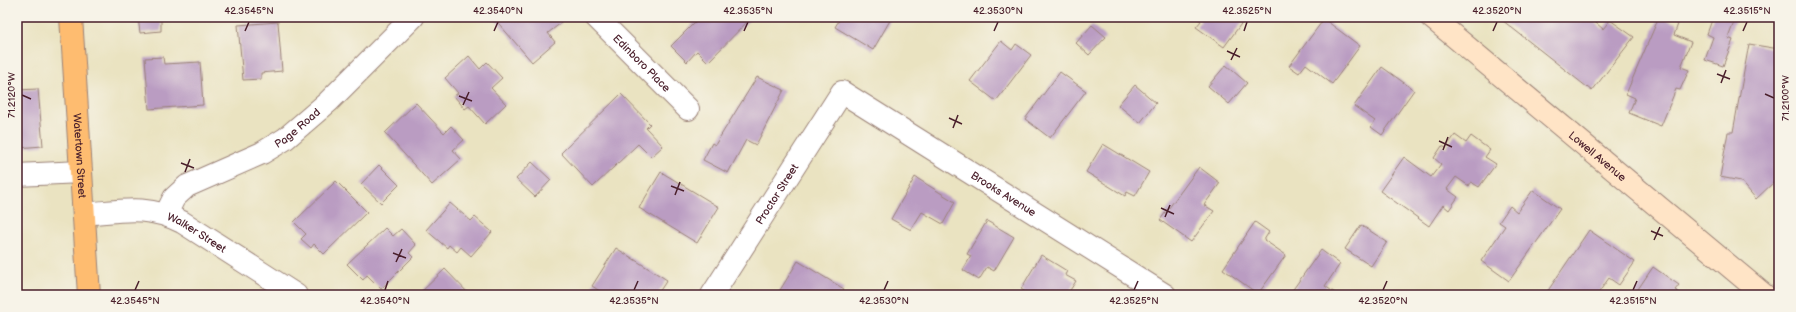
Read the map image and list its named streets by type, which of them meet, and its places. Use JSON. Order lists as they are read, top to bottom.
{
  "streets": {
    "main road": ["Watertown Street"],
    "street": [
      "Edinboro Place",
      "Page Road",
      "Lowell Avenue",
      "Proctor Street",
      "Brooks Avenue",
      "Walker Street"
    ]
  },
  "crossings": [
    ["Page Road", "Walker Street"],
    ["Watertown Street", "Walker Street"],
    ["Proctor Street", "Brooks Avenue"]
  ],
  "coordinates": [
    "42.3545°N",
    "42.3540°N",
    "42.3535°N",
    "42.3530°N",
    "42.3525°N",
    "42.3520°N",
    "42.3515°N",
    "71.2120°W",
    "71.2100°W"
  ]
}
